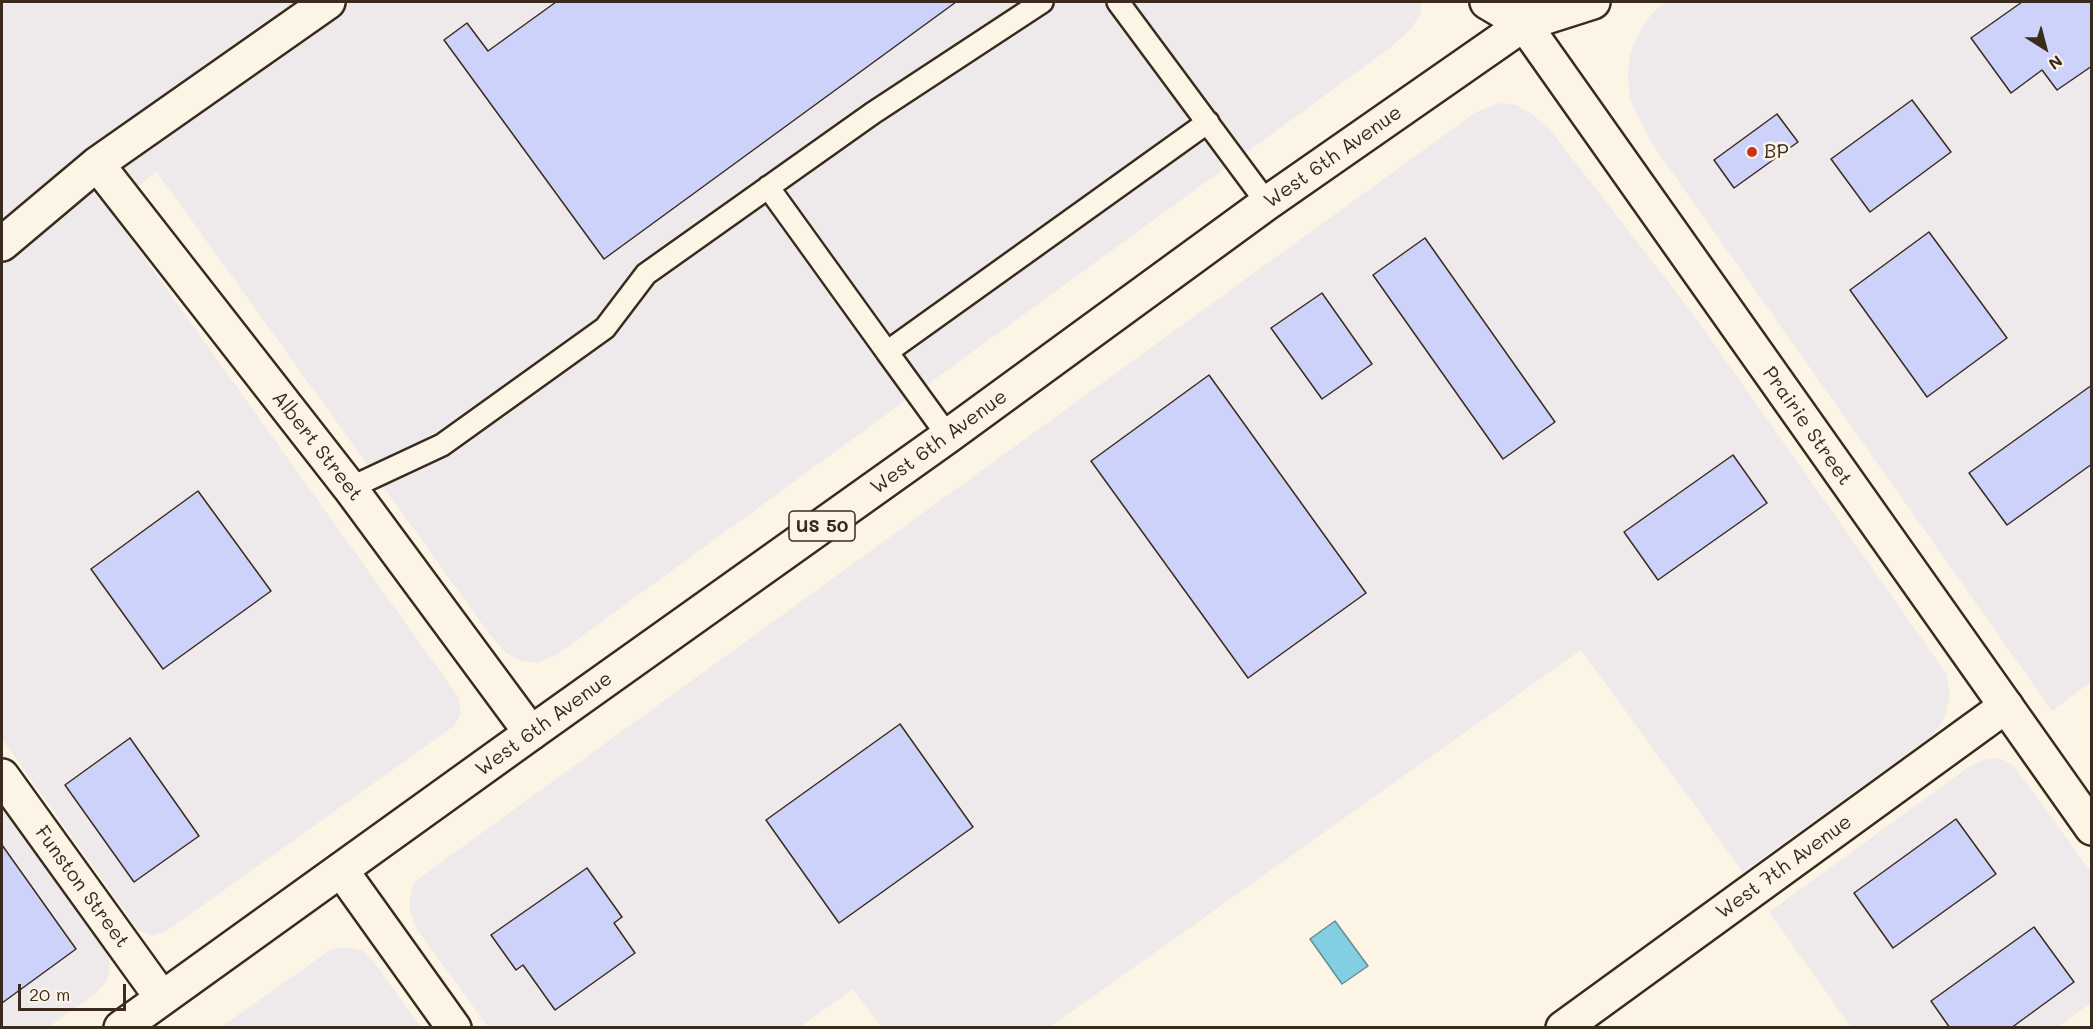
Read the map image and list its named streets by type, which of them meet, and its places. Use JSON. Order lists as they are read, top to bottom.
{
  "streets": {
    "street": [
      "West 6th Avenue",
      "Prairie Street",
      "Albert Street",
      "US 50",
      "West 7th Avenue",
      "Funston Street"
    ]
  },
  "crossings": [
    ["West 6th Avenue", "Prairie Street"],
    ["West 6th Avenue", "Albert Street"],
    ["West 6th Avenue", "Funston Street"],
    ["Prairie Street", "West 7th Avenue"]
  ],
  "places": ["BP"],
  "scale_bar": "20 m",
  "north": "bottom right"
}
